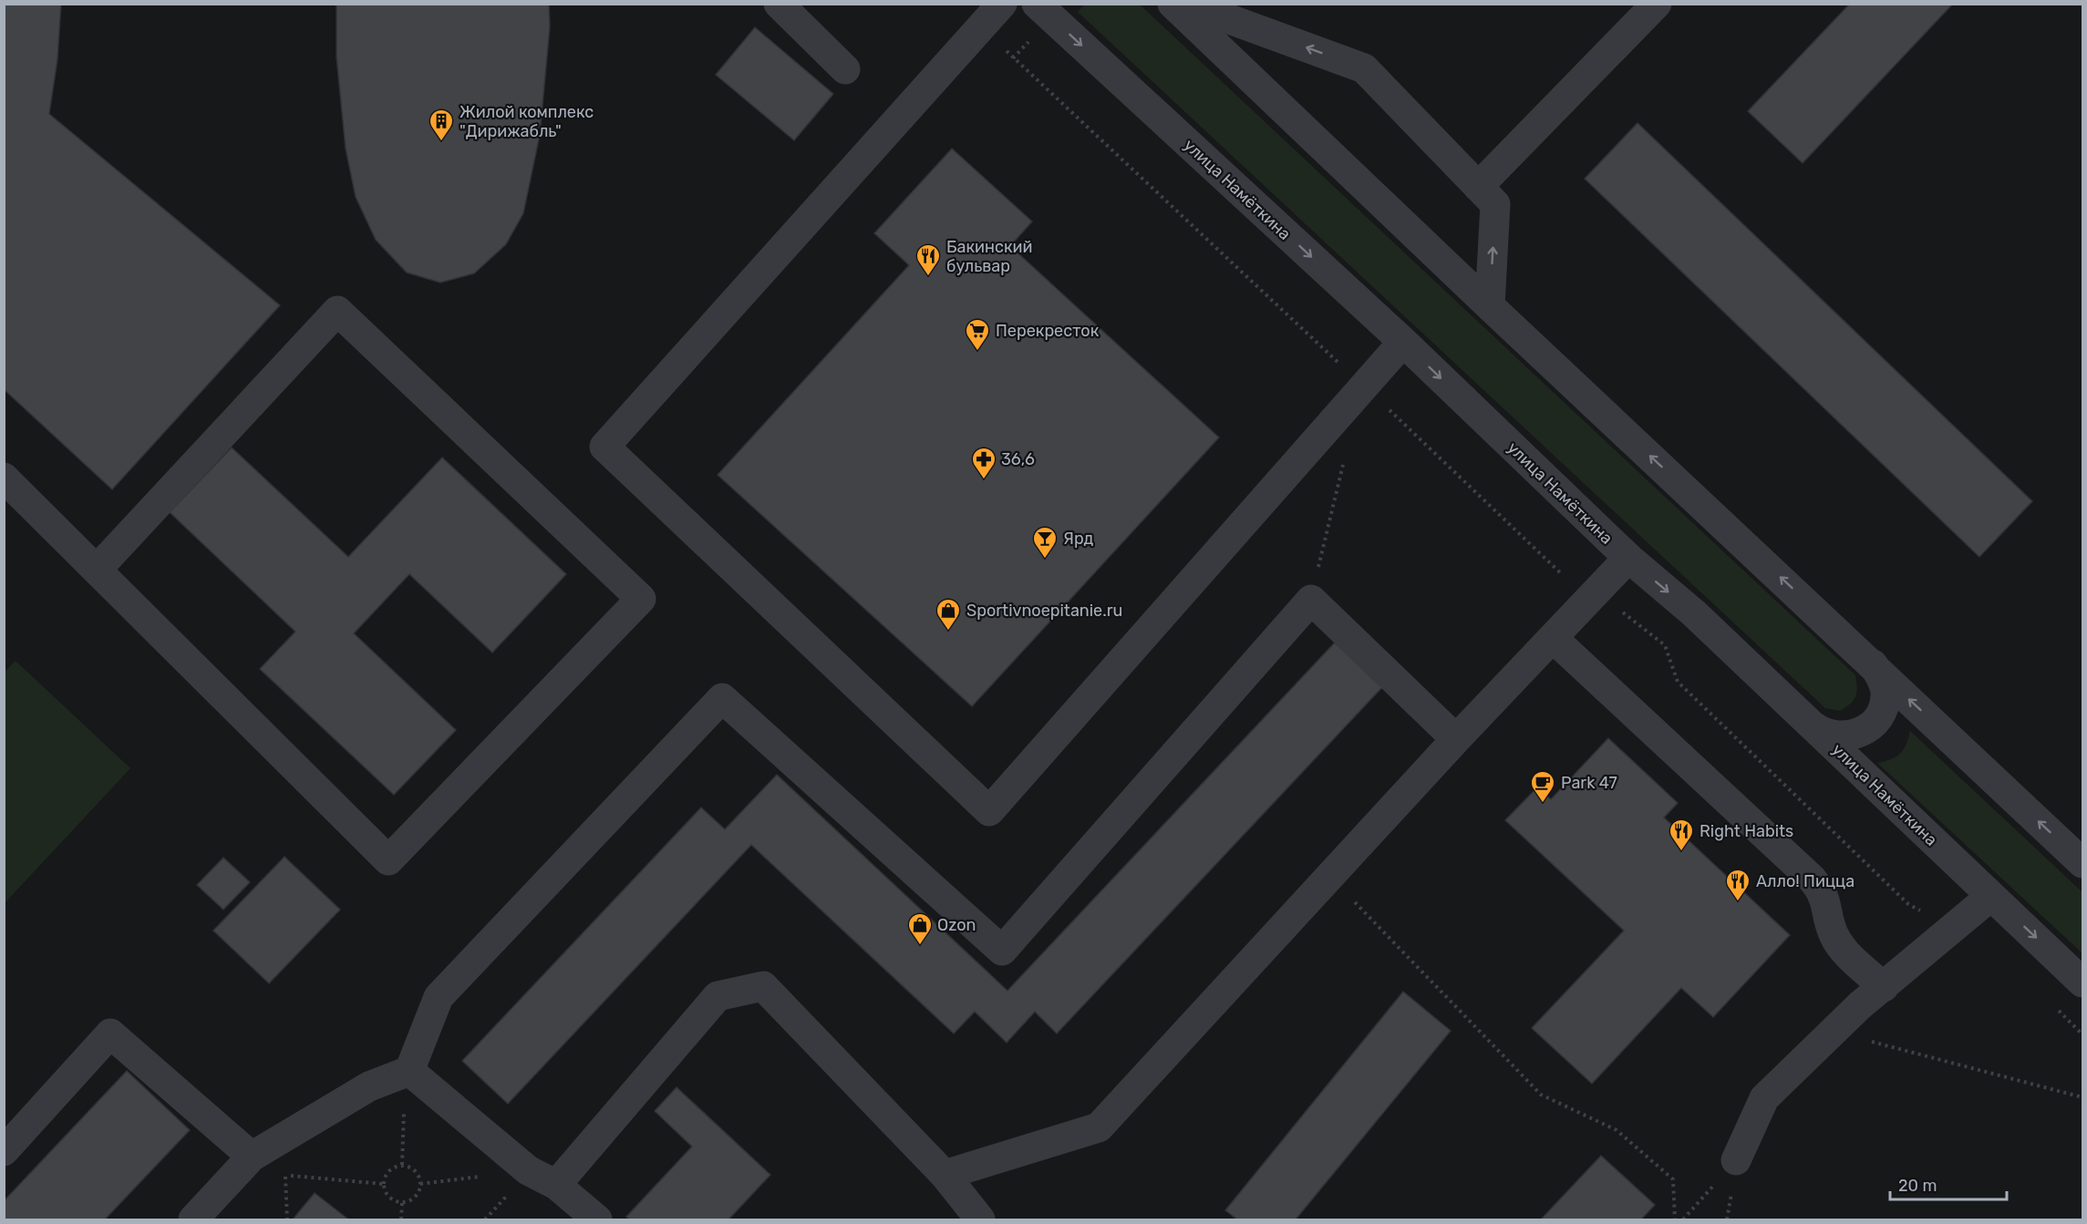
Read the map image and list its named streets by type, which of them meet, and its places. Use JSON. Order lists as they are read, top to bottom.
{
  "streets": {
    "street": ["улица Намёткина"]
  },
  "places": {
    "building": ["Жилой комплекс \"Дирижабль\""],
    "restaurant": ["Бакинский бульвар", "Right Habits", "Алло! Пицца"],
    "supermarket": ["Перекресток"],
    "pharmacy": ["36,6"],
    "bar": ["Ярд"],
    "shop": ["Sportivnoepitanie.ru", "Ozon"],
    "cafe": ["Park 47"]
  },
  "scale_bar": "20 m"
}
